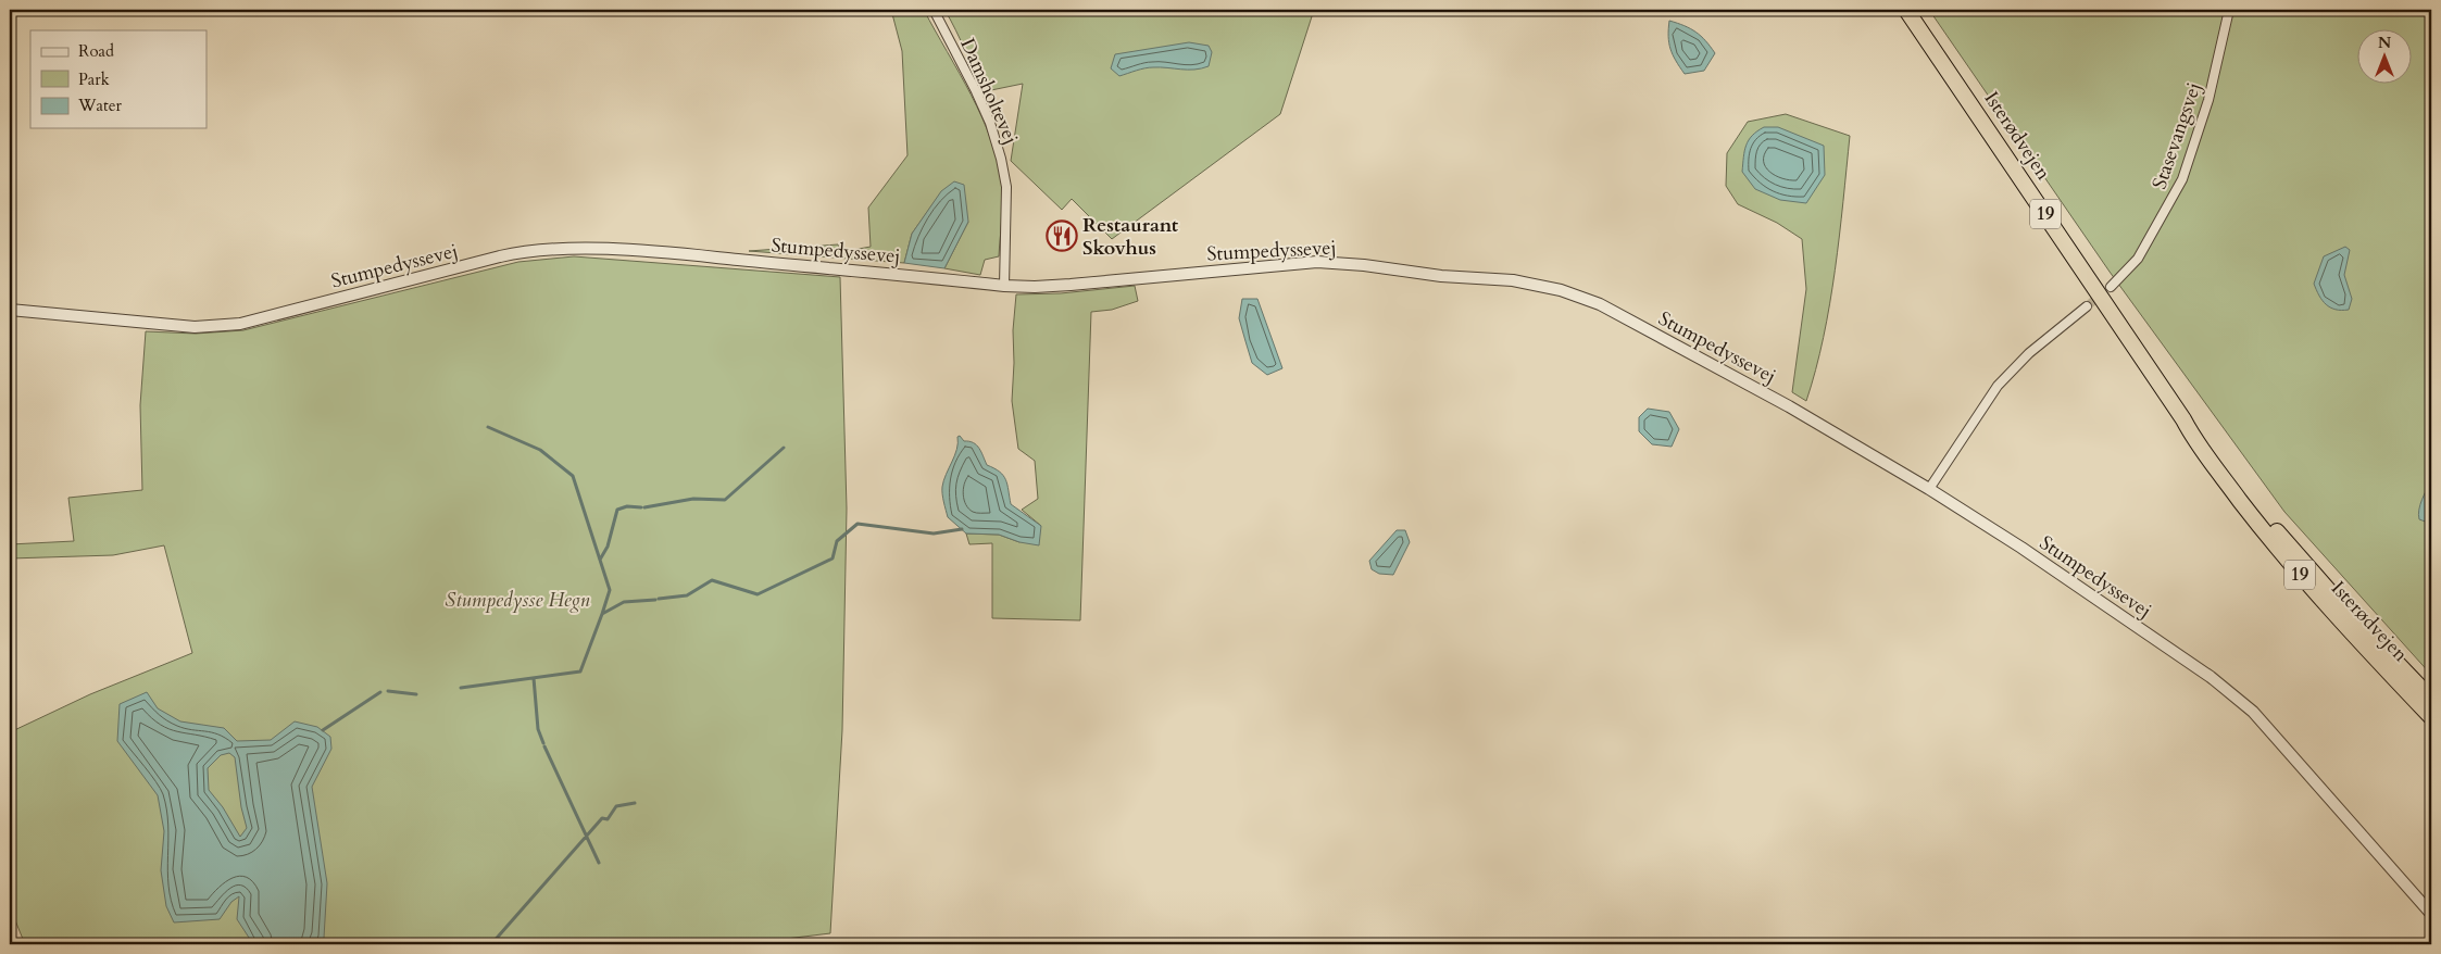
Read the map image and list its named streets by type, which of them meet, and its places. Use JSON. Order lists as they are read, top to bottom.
{
  "streets": {
    "highway": ["Isterødvejen", "19"],
    "street": ["Damsholtevej", "Stasevangsvej", "Stumpedyssevej"]
  },
  "crossings": [
    ["Damsholtevej", "Stumpedyssevej"]
  ],
  "parks": ["Stumpedysse Hegn"],
  "places": {
    "restaurant": ["Restaurant Skovhus"]
  },
  "legend": ["Road", "Park", "Water"],
  "north": "top"
}
